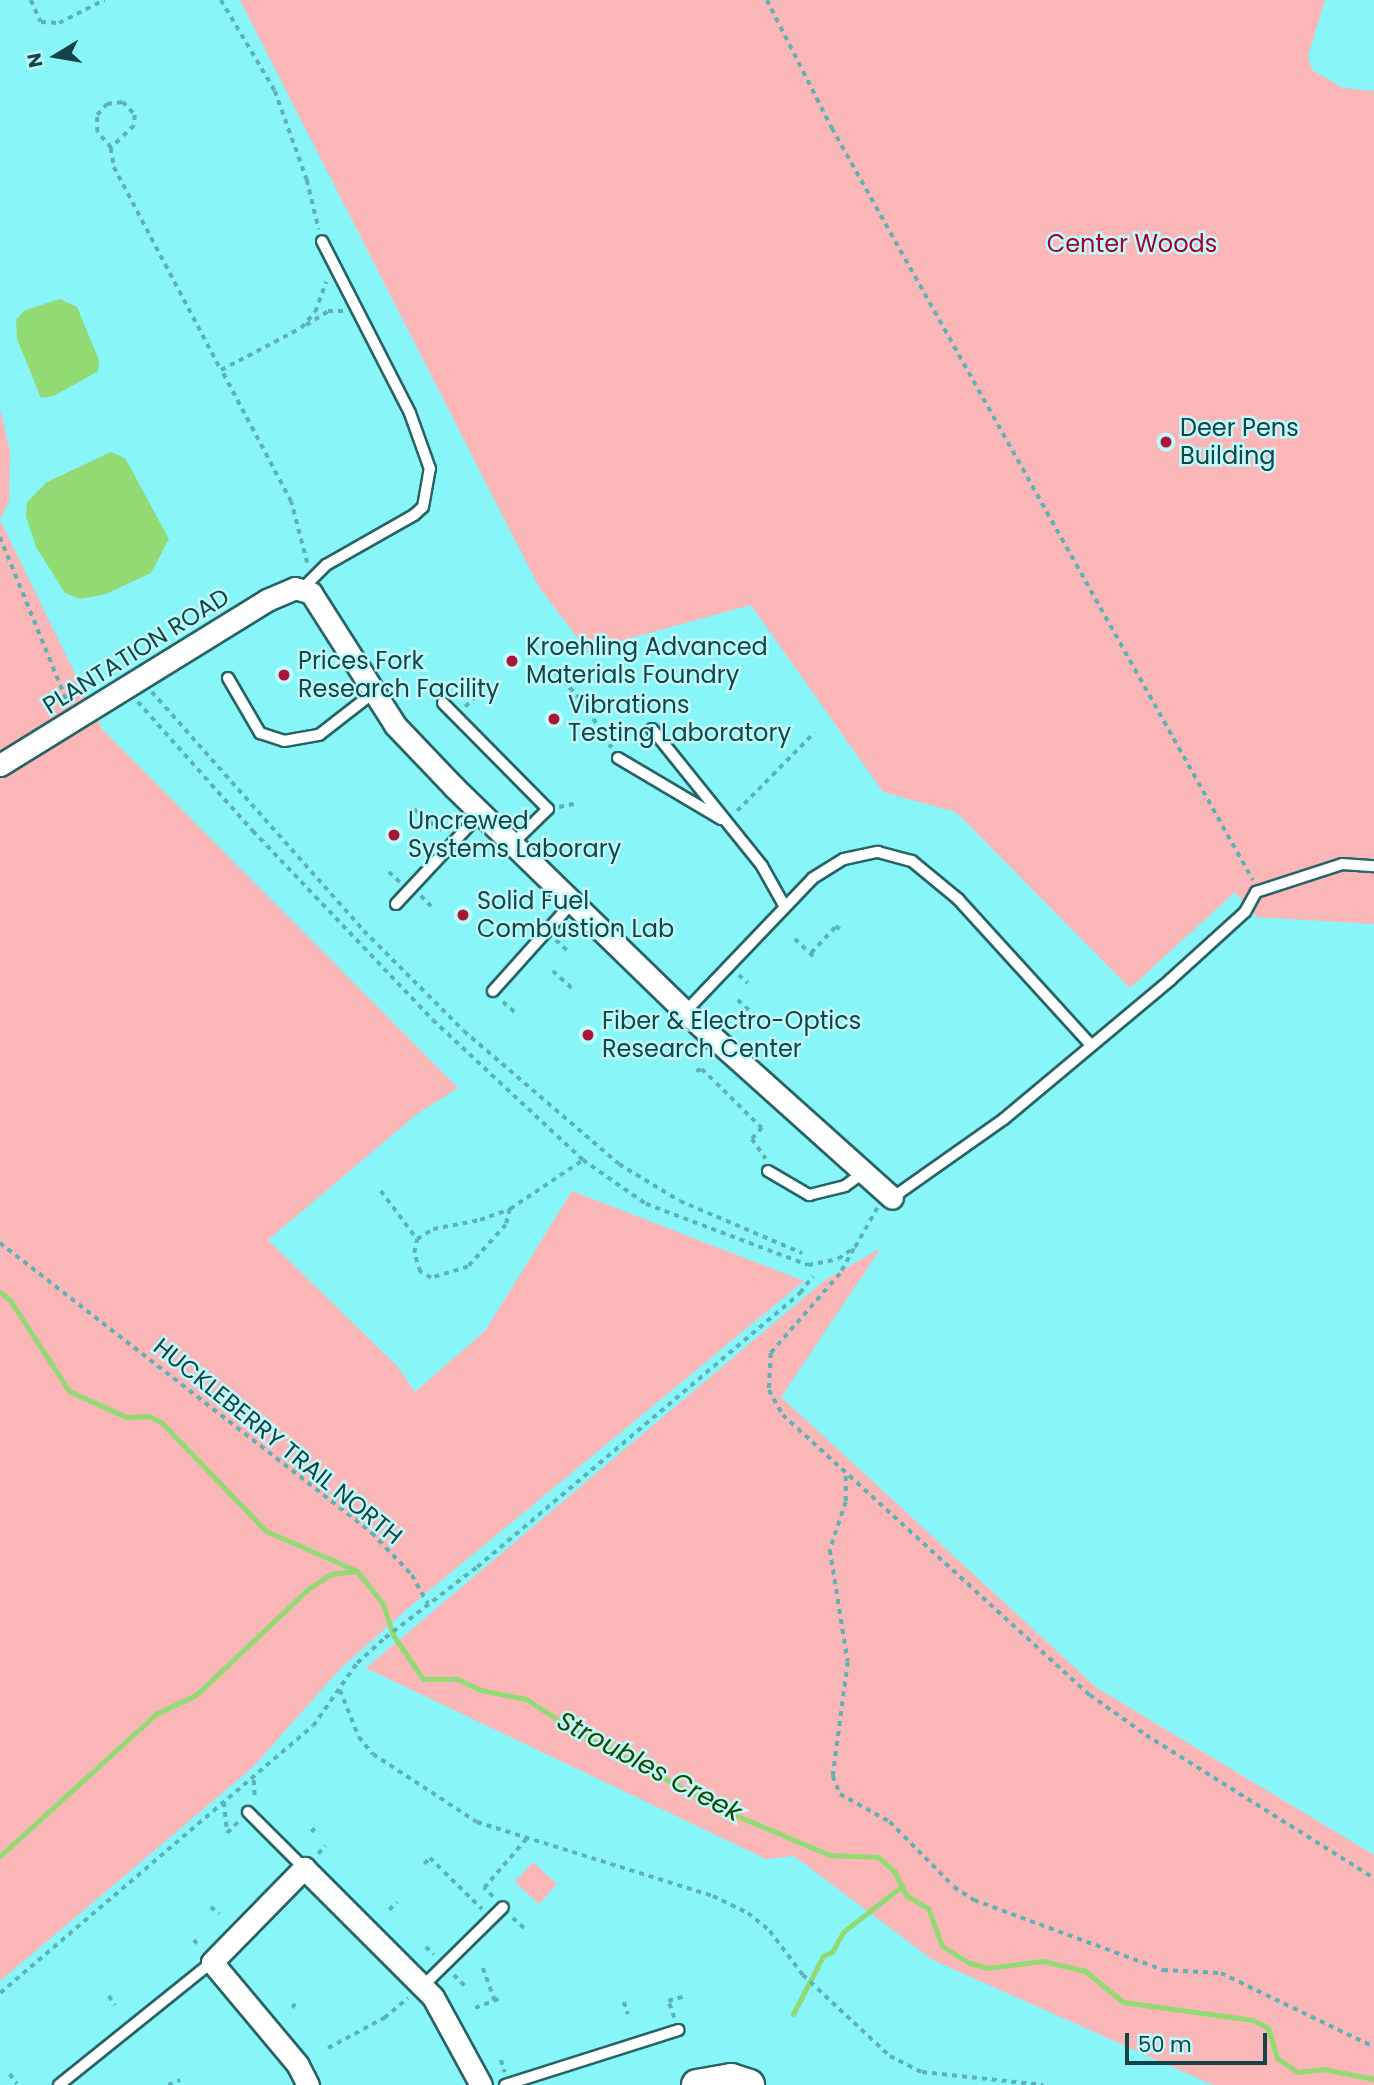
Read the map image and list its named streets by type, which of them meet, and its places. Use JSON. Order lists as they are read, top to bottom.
{
  "streets": {
    "street": ["PLANTATION ROAD"],
    "path": ["HUCKLEBERRY TRAIL NORTH"]
  },
  "water": ["Stroubles Creek"],
  "parks": ["Center Woods"],
  "places": [
    "Deer Pens Building",
    "Kroehling Advanced Materials Foundry",
    "Prices Fork Research Facility",
    "Vibrations Testing Laboratory",
    "Uncrewed Systems Laborary",
    "Solid Fuel Combustion Lab",
    "Fiber & Electro-Optics Research Center"
  ],
  "scale_bar": "50 m",
  "north": "left"
}
